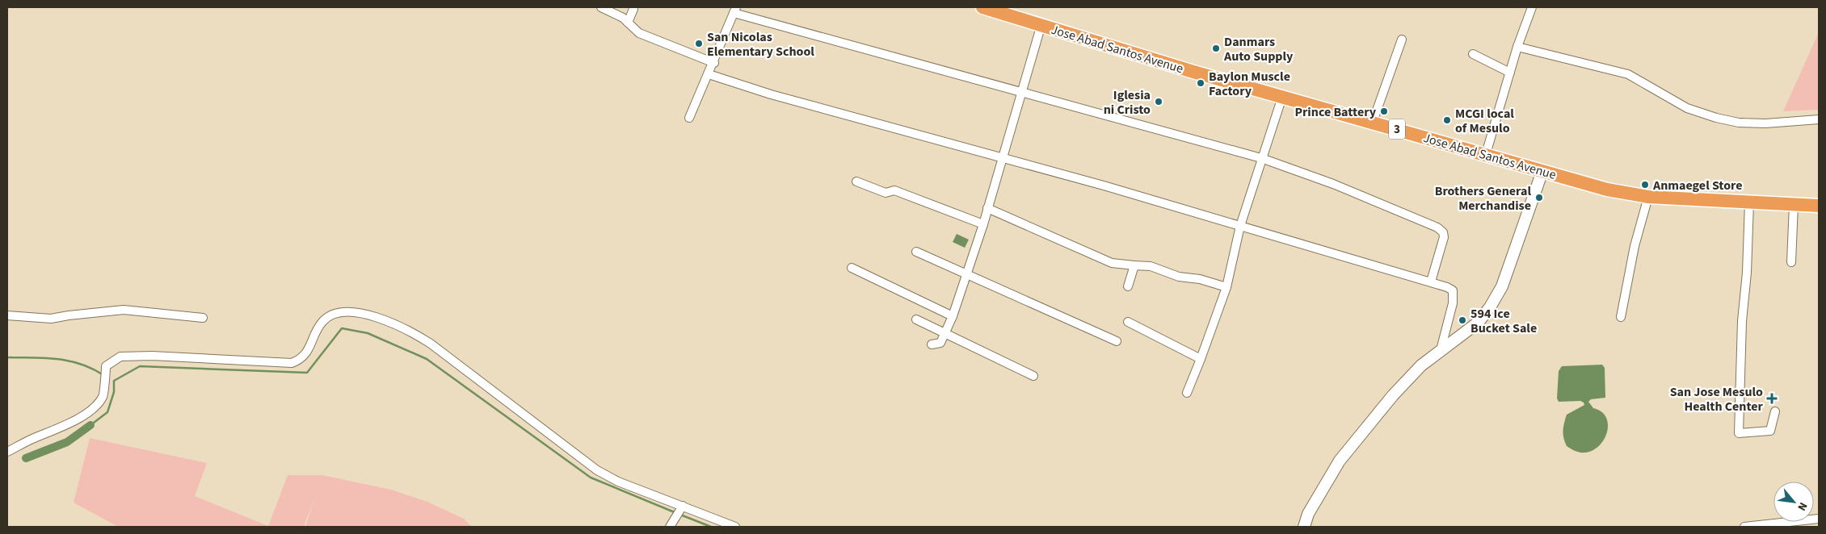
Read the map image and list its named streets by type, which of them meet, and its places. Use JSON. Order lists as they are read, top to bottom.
{
  "streets": {
    "highway": ["Jose Abad Santos Avenue", "3"]
  },
  "places": {
    "other": [
      "San Nicolas Elementary School",
      "Danmars Auto Supply",
      "Baylon Muscle Factory",
      "Iglesia ni Cristo",
      "Prince Battery",
      "MCGI local of Mesulo",
      "Anmaegel Store",
      "Brothers General Merchandise",
      "594 Ice Bucket Sale"
    ],
    "health": ["San Jose Mesulo Health Center"]
  },
  "north": "bottom right"
}
